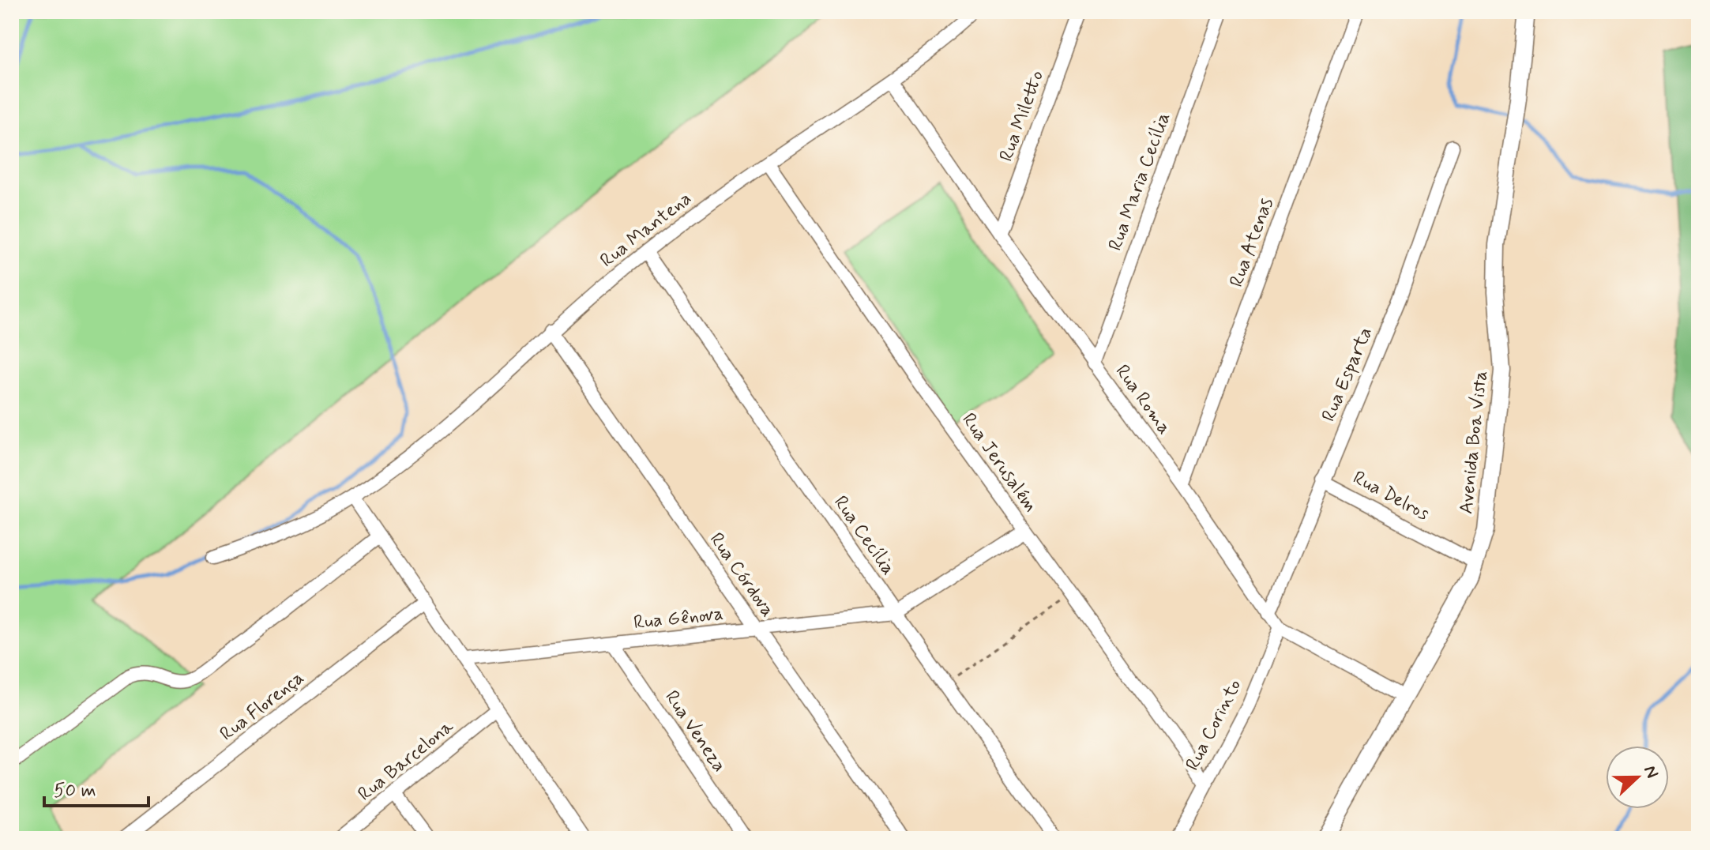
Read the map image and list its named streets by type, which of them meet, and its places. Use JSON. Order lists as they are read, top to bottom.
{
  "streets": {
    "street": [
      "Rua Miletto",
      "Rua Maria Cecília",
      "Rua Mantena",
      "Rua Atenas",
      "Rua Esparta",
      "Rua Roma",
      "Avenida Boa Vista",
      "Rua Jerusalém",
      "Rua Delros",
      "Rua Cecília",
      "Rua Córdova",
      "Rua Gênova",
      "Rua Florença",
      "Rua Corinto",
      "Rua Veneza",
      "Rua Barcelona"
    ]
  },
  "crossings": [
    ["Rua Miletto", "Rua Roma"],
    ["Rua Maria Cecília", "Rua Roma"],
    ["Rua Mantena", "Rua Roma"],
    ["Rua Mantena", "Rua Jerusalém"],
    ["Rua Mantena", "Rua Cecília"],
    ["Rua Mantena", "Rua Córdova"],
    ["Rua Atenas", "Rua Roma"],
    ["Rua Esparta", "Rua Roma"],
    ["Rua Esparta", "Rua Delros"],
    ["Rua Roma", "Avenida Boa Vista"],
    ["Rua Roma", "Rua Corinto"],
    ["Avenida Boa Vista", "Rua Delros"],
    ["Rua Jerusalém", "Rua Gênova"],
    ["Rua Jerusalém", "Rua Corinto"],
    ["Rua Cecília", "Rua Gênova"],
    ["Rua Córdova", "Rua Gênova"],
    ["Rua Gênova", "Rua Veneza"]
  ],
  "scale_bar": "50 m",
  "north": "right"
}
